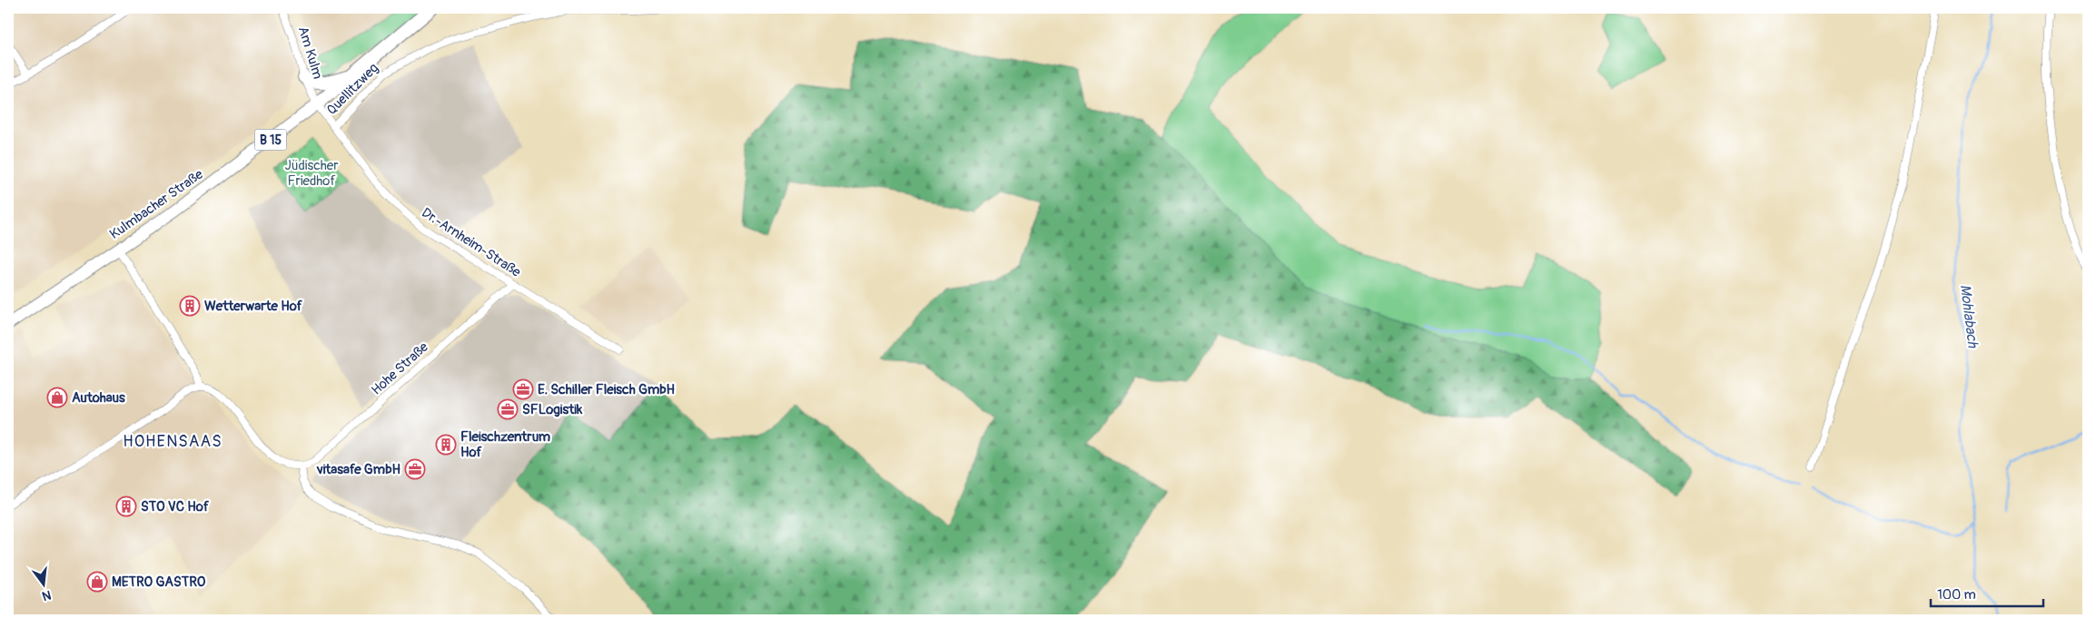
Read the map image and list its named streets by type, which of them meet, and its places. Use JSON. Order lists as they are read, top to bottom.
{
  "streets": {
    "highway": ["B 15"],
    "main road": ["Kulmbacher Straße"],
    "street": [
      "Am Kulm",
      "Quellitzweg",
      "Dr.-Arnheim-Straße",
      "Hohe Straße"
    ]
  },
  "crossings": [
    ["Am Kulm", "B 15"],
    ["Am Kulm", "Kulmbacher Straße"],
    ["Am Kulm", "Dr.-Arnheim-Straße"],
    ["Quellitzweg", "Dr.-Arnheim-Straße"],
    ["B 15", "Kulmbacher Straße"],
    ["B 15", "Dr.-Arnheim-Straße"],
    ["Kulmbacher Straße", "Dr.-Arnheim-Straße"],
    ["Dr.-Arnheim-Straße", "Hohe Straße"]
  ],
  "districts": ["HOHENSAAS"],
  "water": ["Mohlabach"],
  "parks": ["Jüdischer Friedhof"],
  "places": {
    "building": ["Wetterwarte Hof", "Fleischzentrum Hof", "STO VC Hof"],
    "office": ["E. Schiller Fleisch GmbH", "SFLogistik", "vitasafe GmbH"],
    "shop": ["Autohaus", "METRO GASTRO"]
  },
  "scale_bar": "100 m",
  "north": "bottom"
}
